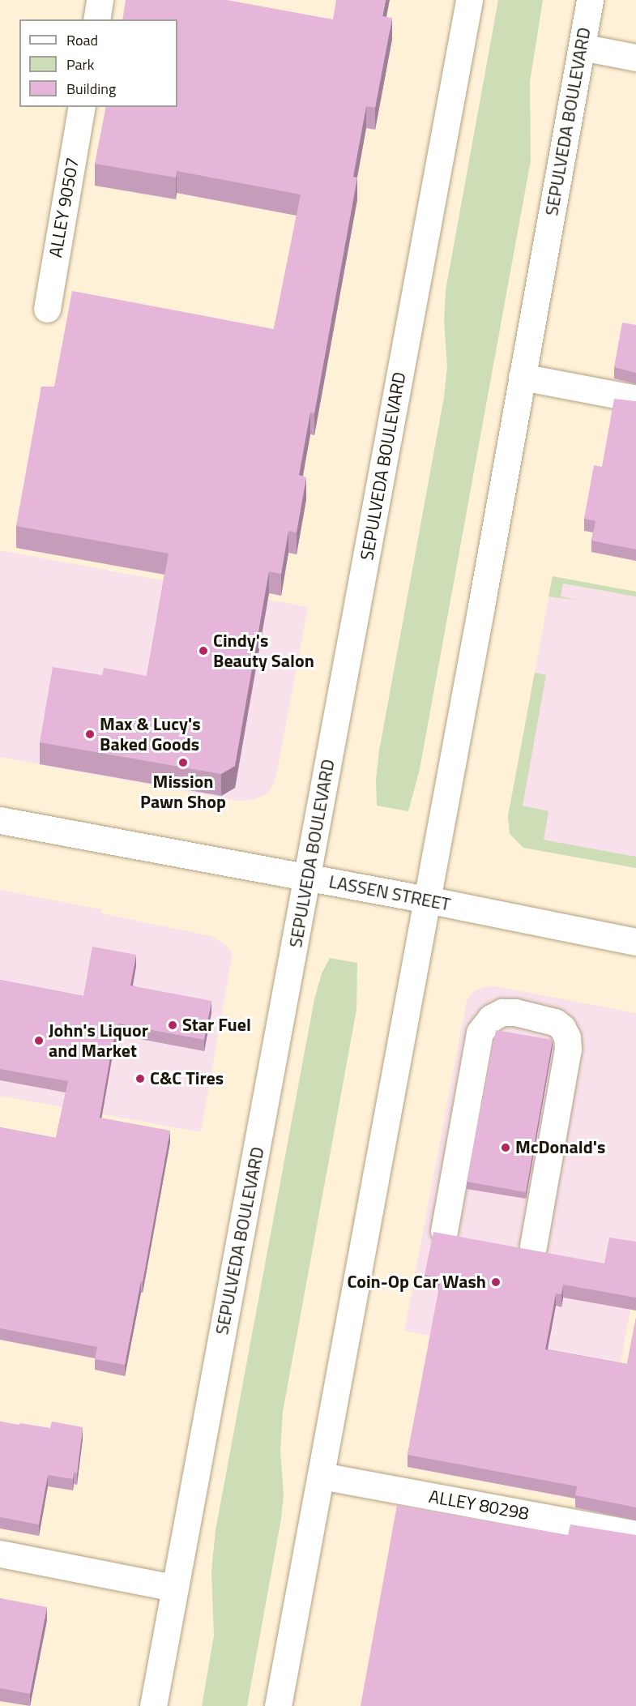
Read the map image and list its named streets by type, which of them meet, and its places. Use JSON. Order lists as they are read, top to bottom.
{
  "streets": {
    "main road": [
      "SEPULVEDA BOULEVARD",
      "ALLEY 90507",
      "LASSEN STREET",
      "ALLEY 80298"
    ]
  },
  "crossings": [
    ["SEPULVEDA BOULEVARD", "LASSEN STREET"],
    ["SEPULVEDA BOULEVARD", "ALLEY 80298"]
  ],
  "places": [
    "Cindy's Beauty Salon",
    "Max & Lucy's Baked Goods",
    "Mission Pawn Shop",
    "Star Fuel",
    "John's Liquor and Market",
    "C&C Tires",
    "McDonald's",
    "Coin-Op Car Wash"
  ],
  "legend": ["Road", "Park", "Building"]
}
